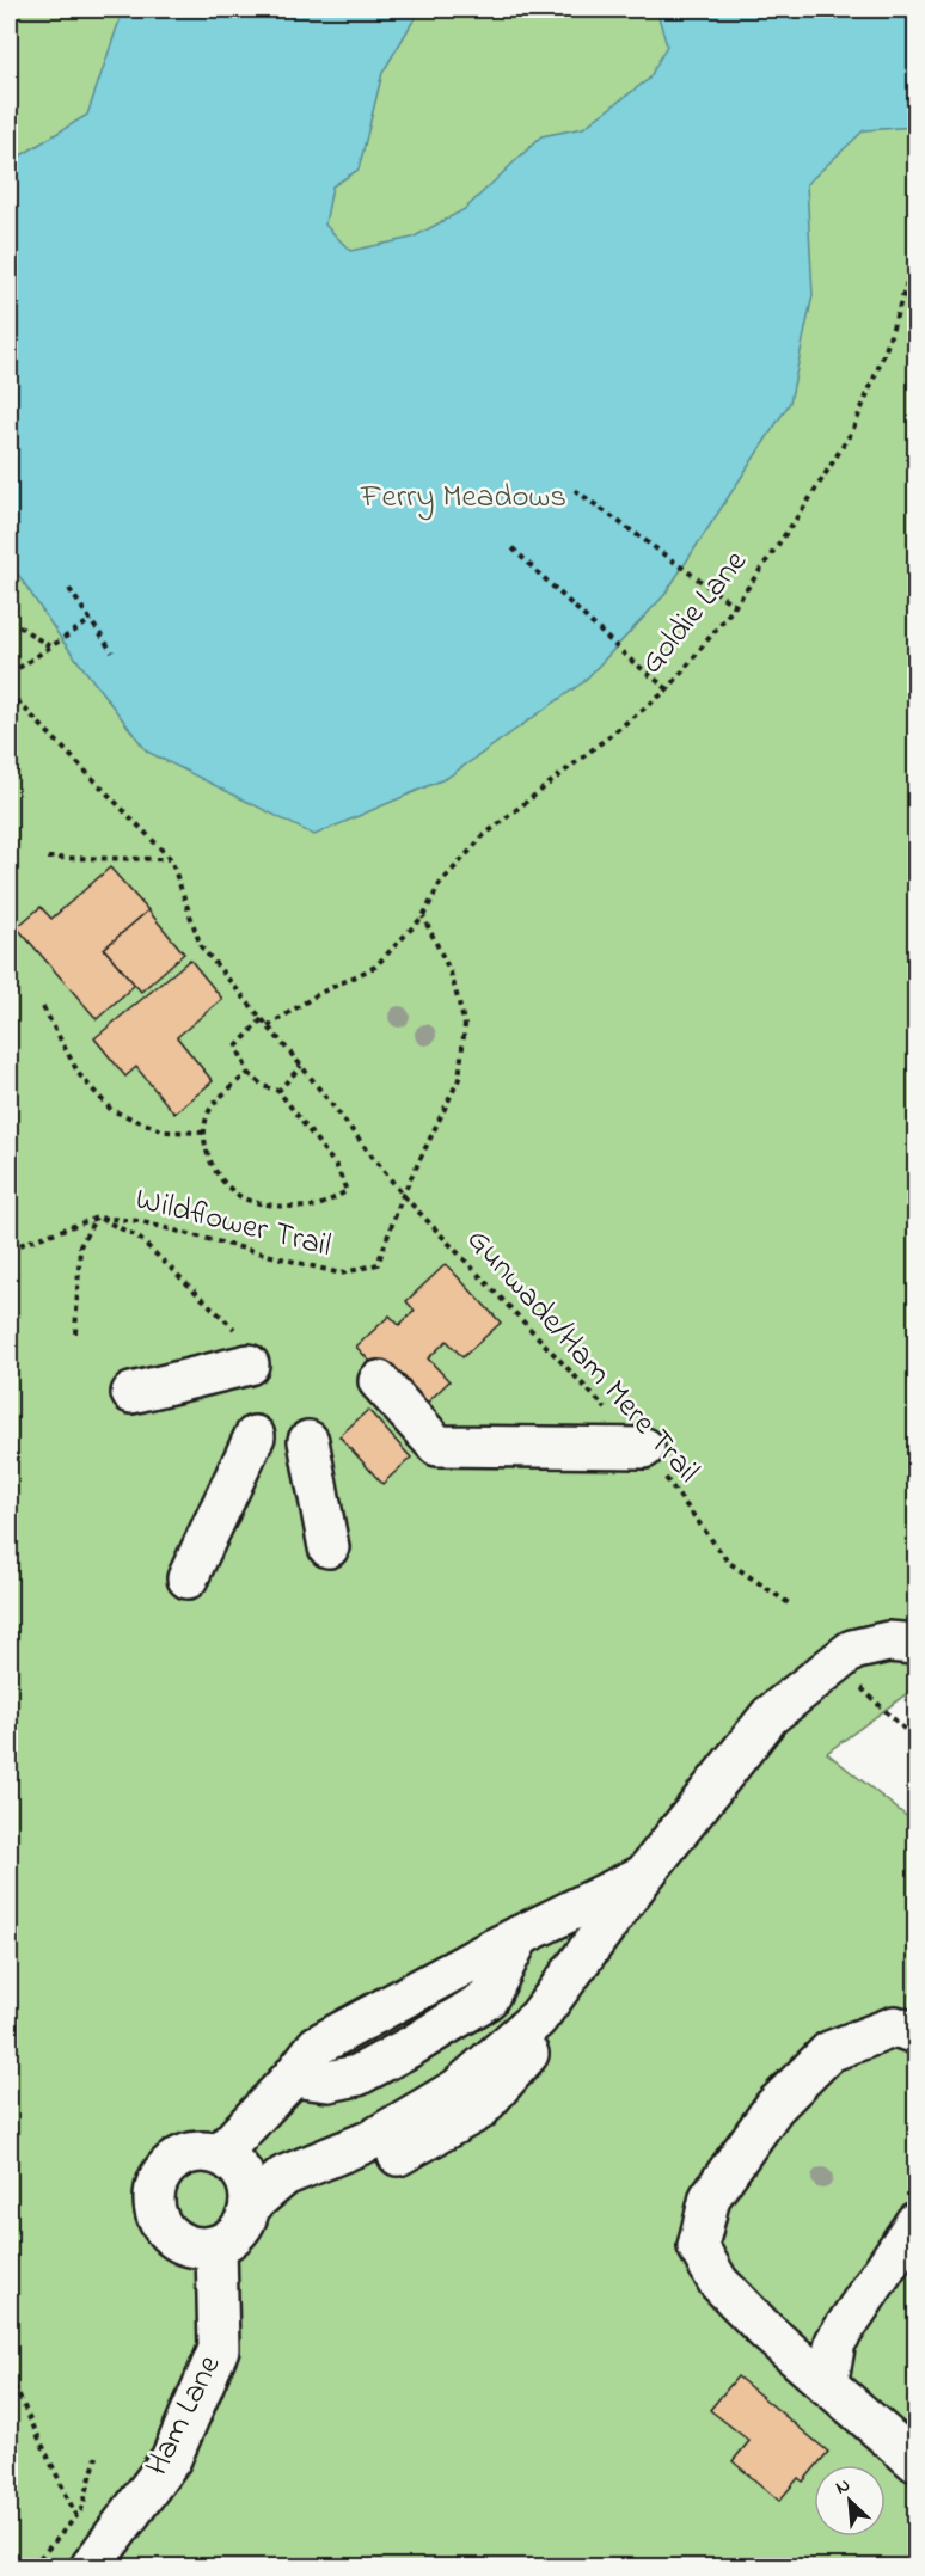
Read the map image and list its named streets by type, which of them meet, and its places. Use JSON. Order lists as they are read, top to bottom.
{
  "streets": {
    "street": ["Ham Lane"],
    "path": ["Goldie Lane", "Wildflower Trail", "Gunwade/Ham Mere Trail"]
  },
  "crossings": [
    ["Goldie Lane", "Gunwade/Ham Mere Trail"],
    ["Wildflower Trail", "Gunwade/Ham Mere Trail"]
  ],
  "parks": ["Ferry Meadows"],
  "north": "top left"
}
